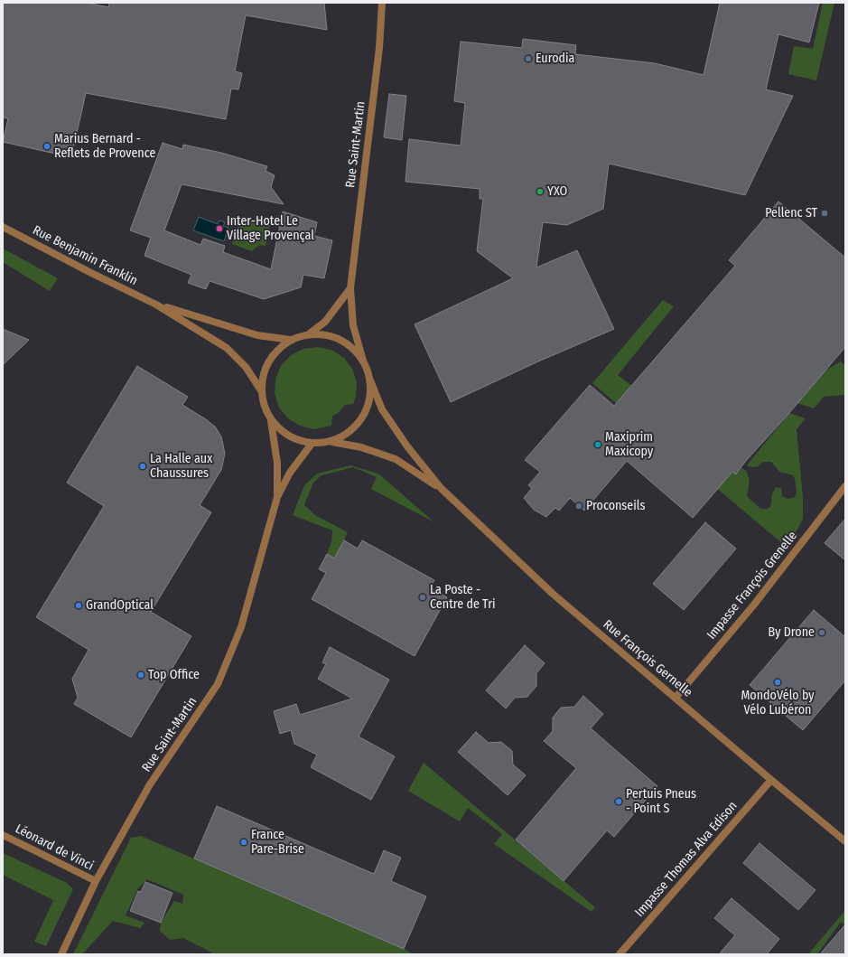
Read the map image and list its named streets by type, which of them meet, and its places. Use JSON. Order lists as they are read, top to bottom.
{
  "streets": {
    "street": [
      "Rue Saint-Martin",
      "Rue Benjamin Franklin",
      "Impasse François Grenelle",
      "Rue François Gernelle",
      "Léonard de Vinci",
      "Impasse Thomas Alva Edison"
    ]
  },
  "crossings": [
    ["Rue Saint-Martin", "Rue Benjamin Franklin"],
    ["Rue Saint-Martin", "Léonard de Vinci"],
    ["Impasse François Grenelle", "Rue François Gernelle"],
    ["Rue François Gernelle", "Impasse Thomas Alva Edison"]
  ],
  "places": [
    "Eurodia",
    "Marius Bernard - Reflets de Provence",
    "YXO",
    "Pellenc ST",
    "Inter-Hotel Le Village Provençal",
    "Maxiprim Maxicopy",
    "La Halle aux Chaussures",
    "Proconseils",
    "La Poste - Centre de Tri",
    "GrandOptical",
    "By Drone",
    "Top Office",
    "MondoVélo by Vélo Lubéron",
    "Pertuis Pneus - Point S",
    "France Pare-Brise"
  ]
}
